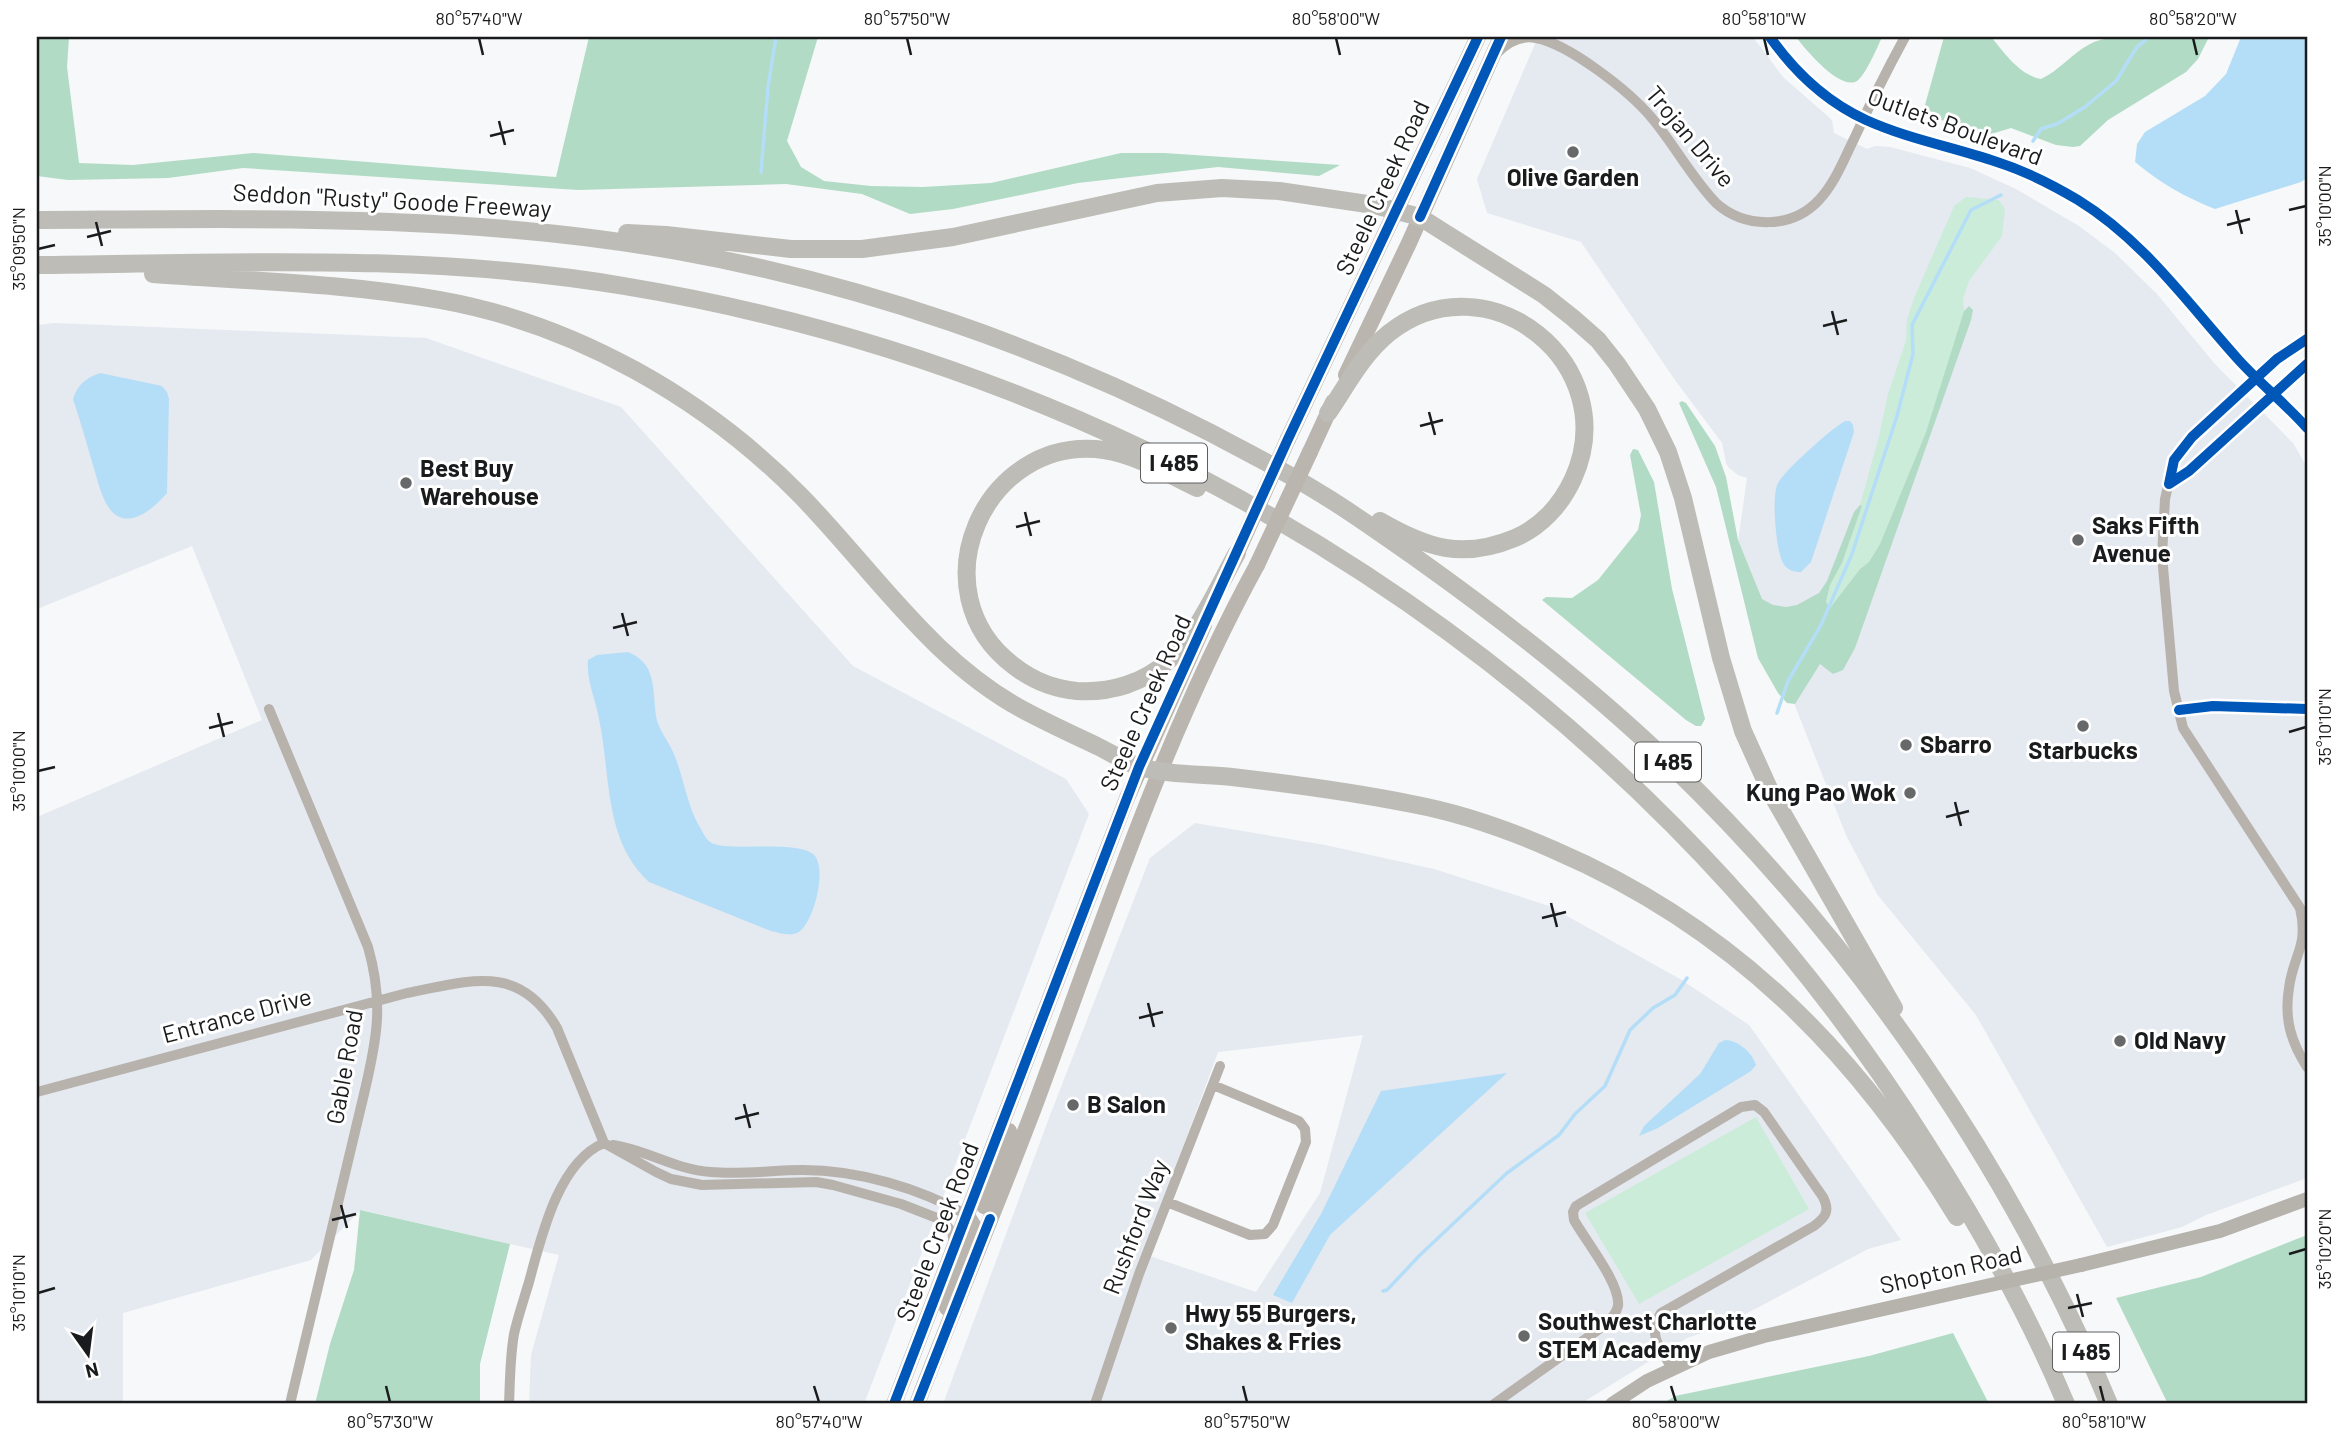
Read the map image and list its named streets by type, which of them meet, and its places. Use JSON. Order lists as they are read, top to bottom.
{
  "streets": {
    "highway": ["Seddon \"Rusty\" Goode Freeway", "I 485"],
    "main road": ["Steele Creek Road"],
    "street": [
      "Outlets Boulevard",
      "Trojan Drive",
      "Entrance Drive",
      "Gable Road",
      "Rushford Way",
      "Shopton Road"
    ]
  },
  "crossings": [
    ["Outlets Boulevard", "Trojan Drive"],
    ["Trojan Drive", "Steele Creek Road"],
    ["Entrance Drive", "Gable Road"]
  ],
  "places": [
    "Olive Garden",
    "Best Buy Warehouse",
    "Saks Fifth Avenue",
    "Starbucks",
    "Sbarro",
    "Kung Pao Wok",
    "Old Navy",
    "B Salon",
    "Hwy 55 Burgers, Shakes & Fries",
    "Southwest Charlotte STEM Academy"
  ],
  "north": "bottom",
  "coordinates": [
    "80°57'40\"W",
    "80°57'50\"W",
    "80°58'00\"W",
    "80°58'10\"W",
    "80°58'20\"W",
    "35°10'00\"N",
    "35°09'50\"N",
    "35°10'10\"N",
    "35°10'20\"N",
    "80°57'30\"W"
  ]
}
